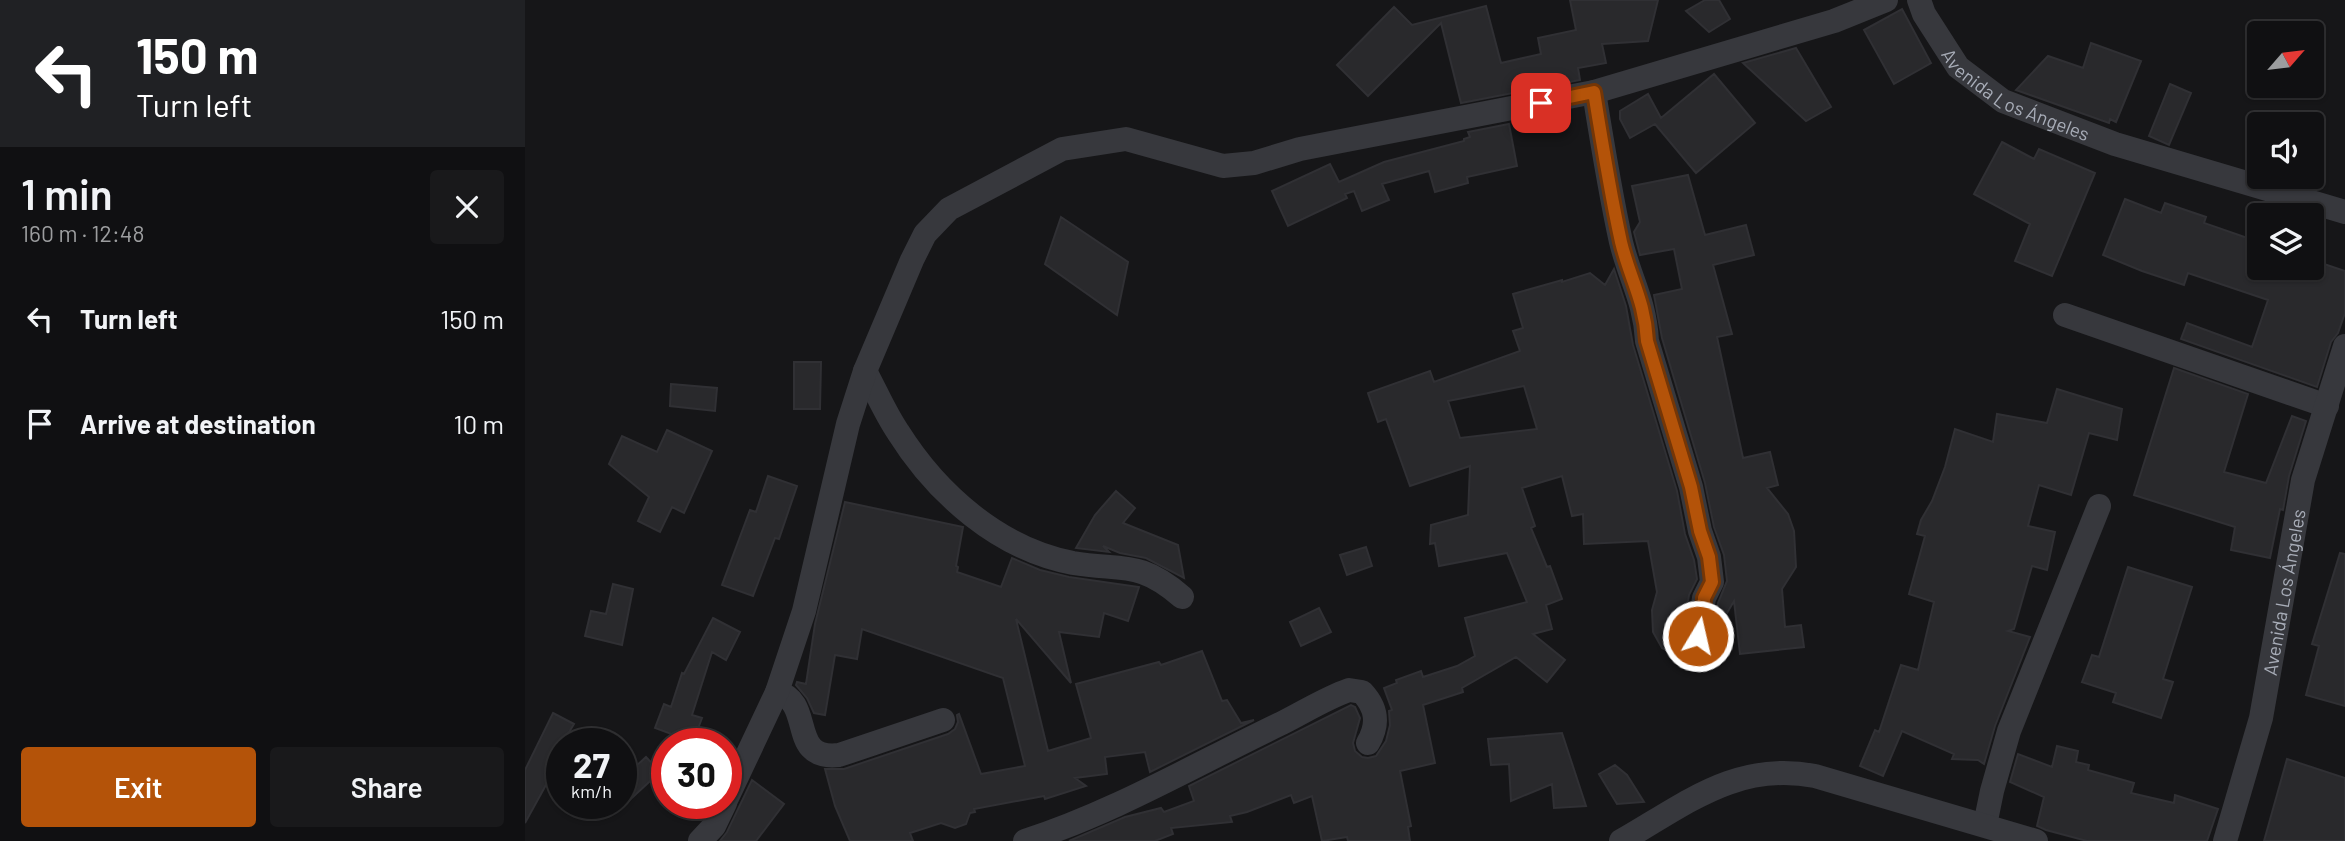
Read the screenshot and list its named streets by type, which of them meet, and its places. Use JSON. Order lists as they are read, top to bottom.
{
  "streets": {
    "street": ["Avenida Los Ángeles"]
  },
  "north": "top right",
  "page": {
    "turn": ["150 m", "Turn left"],
    "heading": ["1 min", "160 m · 12:48"],
    "list": [
      {
        "name": "Turn left",
        "value": "150 m"
      },
      {
        "name": "Arrive at destination",
        "value": "10 m"
      }
    ],
    "speed": "27 km/h",
    "limit": "30",
    "buttons": ["Exit", "Share"]
  }
}
